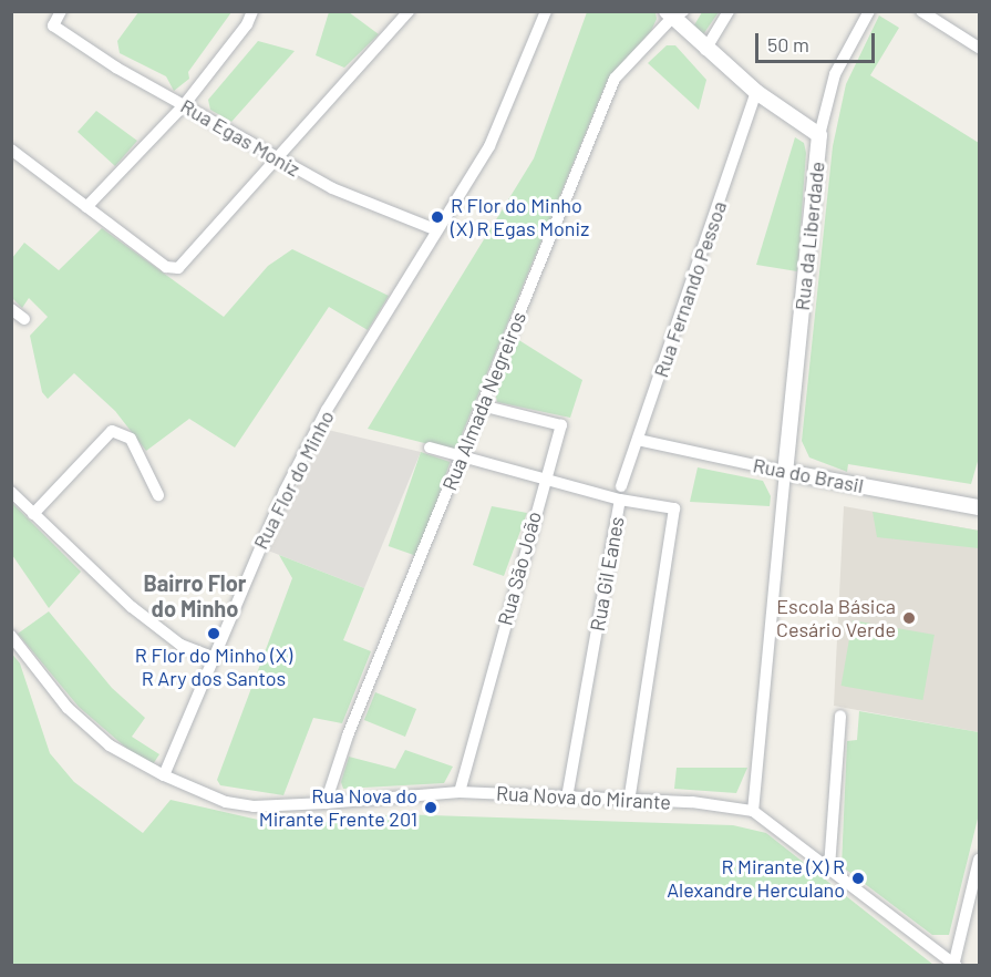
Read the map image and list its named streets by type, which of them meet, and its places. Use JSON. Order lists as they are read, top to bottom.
{
  "streets": {
    "street": [
      "Rua Egas Moniz",
      "Rua da Liberdade",
      "Rua Fernando Pessoa",
      "Rua Almada Negreiros",
      "Rua do Brasil",
      "Rua Flor do Minho",
      "Rua São João",
      "Rua Gil Eanes",
      "Rua Nova do Mirante"
    ]
  },
  "crossings": [
    ["Rua Egas Moniz", "Rua Flor do Minho"],
    ["Rua da Liberdade", "Rua do Brasil"],
    ["Rua Fernando Pessoa", "Rua do Brasil"],
    ["Rua Almada Negreiros", "Rua São João"],
    ["Rua Almada Negreiros", "Rua Nova do Mirante"],
    ["Rua Flor do Minho", "Rua Nova do Mirante"],
    ["Rua São João", "Rua Nova do Mirante"],
    ["Rua Gil Eanes", "Rua Nova do Mirante"]
  ],
  "districts": ["Bairro Flor do Minho"],
  "places": [
    "R Flor do Minho (X) R Egas Moniz",
    "Escola Básica Cesário Verde",
    "R Flor do Minho (X) R Ary dos Santos",
    "Rua Nova do Mirante Frente 201",
    "R Mirante (X) R Alexandre Herculano"
  ],
  "scale_bar": "50 m"
}
